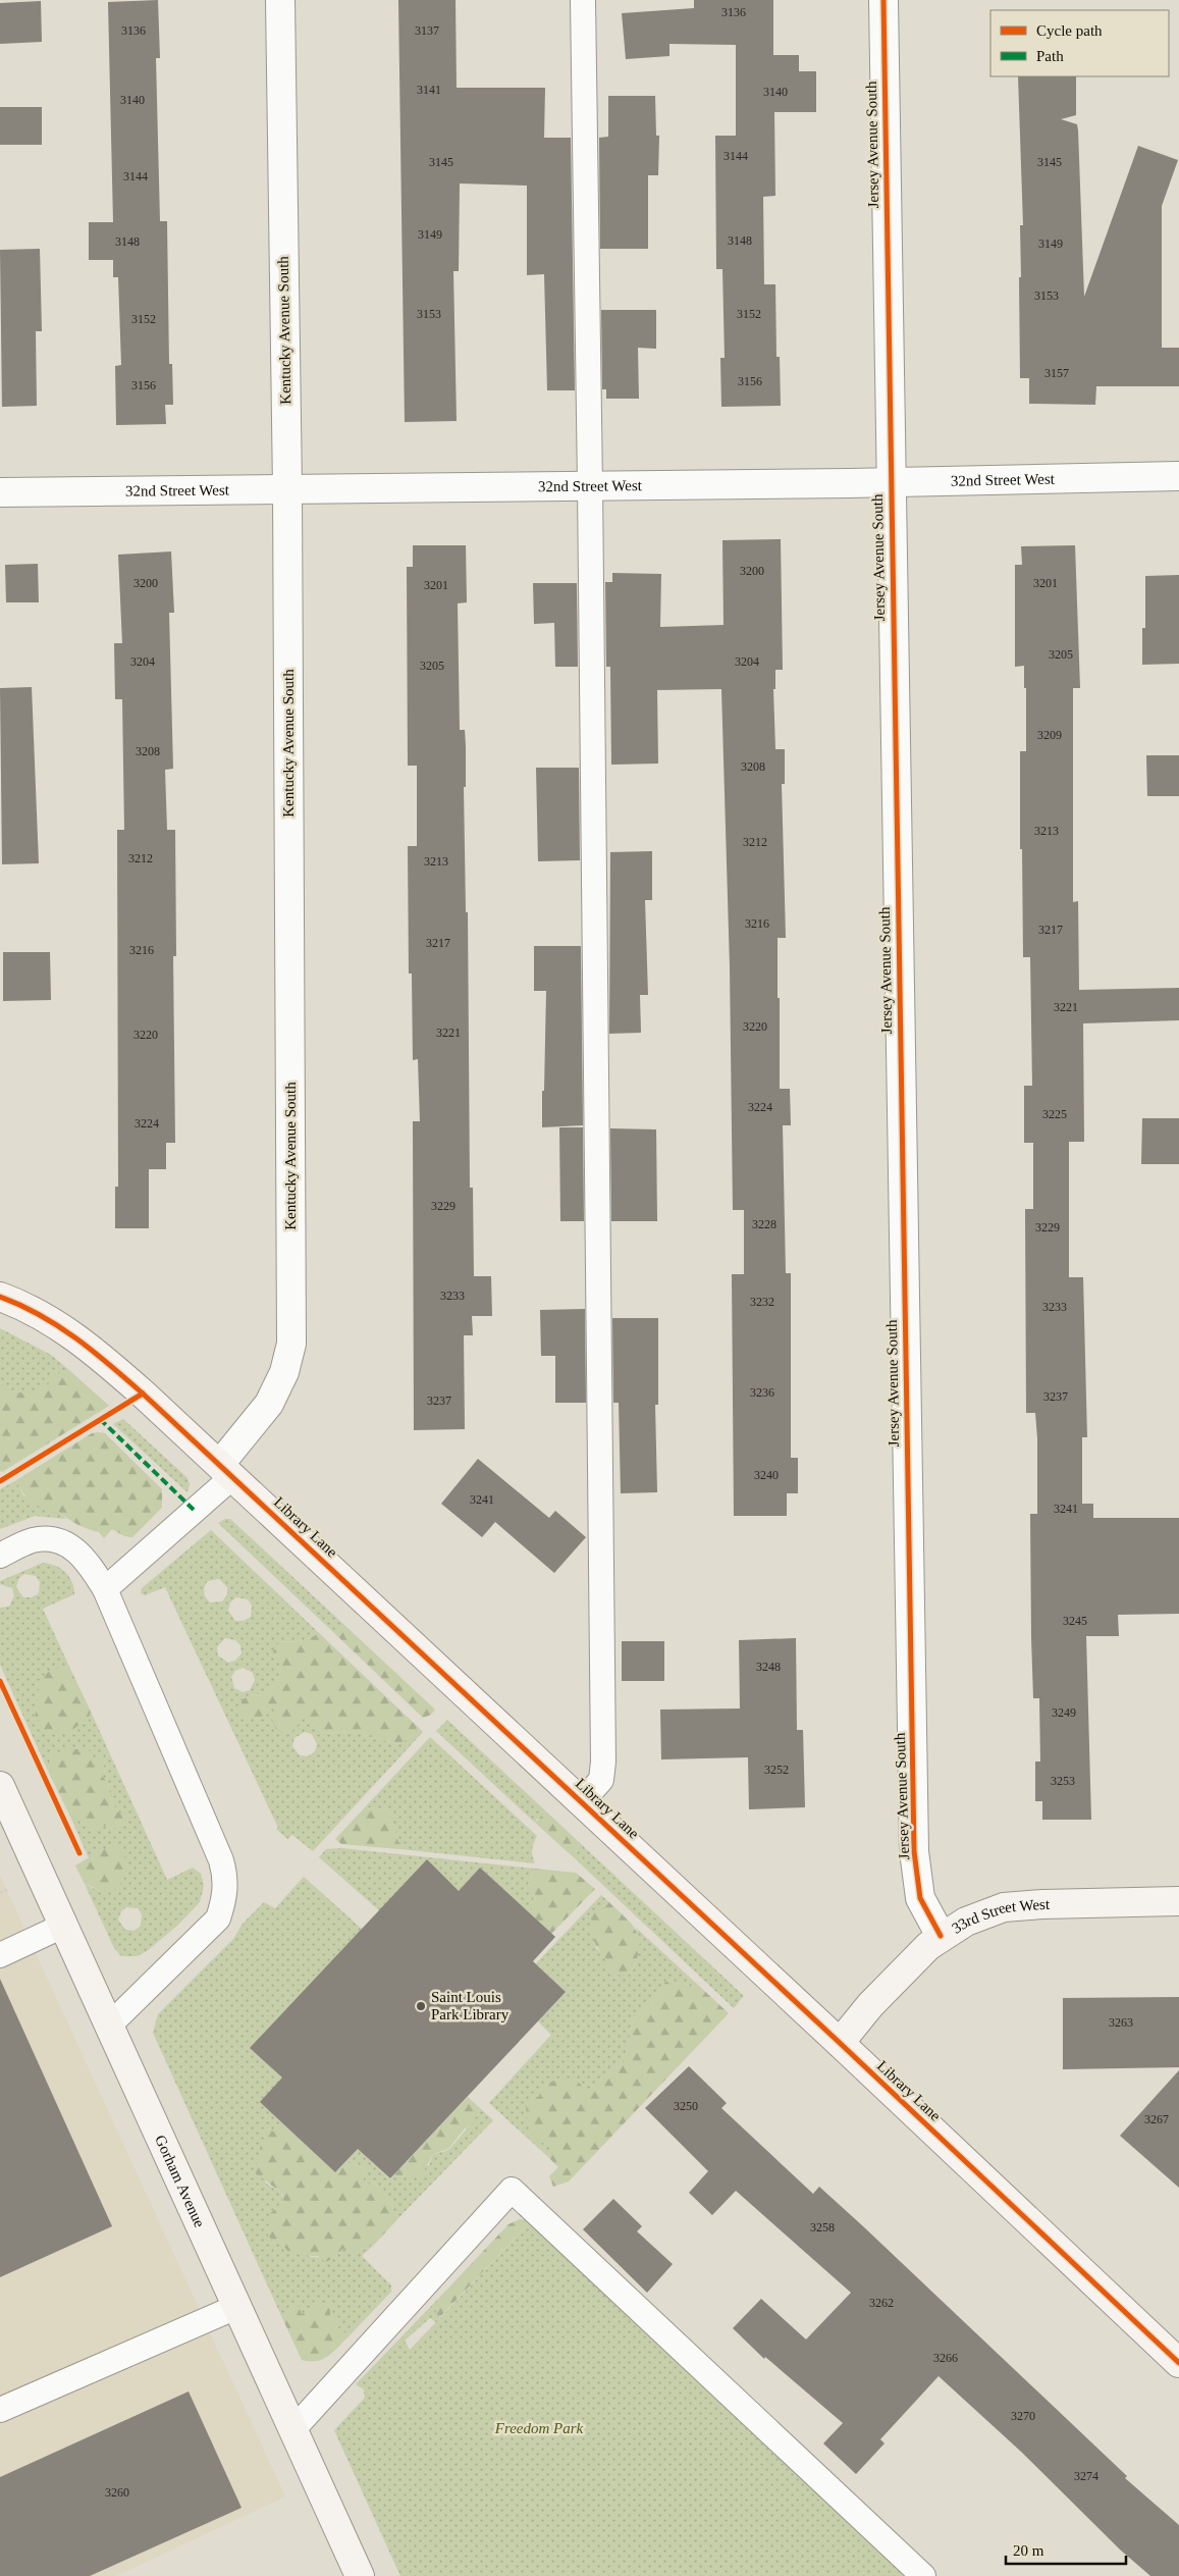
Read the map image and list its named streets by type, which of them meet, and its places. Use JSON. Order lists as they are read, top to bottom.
{
  "streets": {
    "street": [
      "Jersey Avenue South",
      "Kentucky Avenue South",
      "32nd Street West",
      "Library Lane",
      "33rd Street West",
      "Gorham Avenue"
    ]
  },
  "crossings": [
    ["Jersey Avenue South", "32nd Street West"],
    ["Jersey Avenue South", "33rd Street West"],
    ["Kentucky Avenue South", "32nd Street West"],
    ["Kentucky Avenue South", "Library Lane"],
    ["Library Lane", "33rd Street West"]
  ],
  "parks": ["Freedom Park"],
  "places": ["Saint Louis Park Library"],
  "house_numbers": [
    "3136",
    "3136",
    "3137",
    "3141",
    "3140",
    "3140",
    "3144",
    "3145",
    "3145",
    "3144",
    "3149",
    "3148",
    "3148",
    "3149",
    "3153",
    "3153",
    "3152",
    "3152",
    "3157",
    "3156",
    "3156",
    "3200",
    "3200",
    "3201",
    "3201",
    "3205",
    "3204",
    "3204",
    "3205",
    "3209",
    "3208",
    "3208",
    "3213",
    "3212",
    "3212",
    "3213",
    "3216",
    "3217",
    "3217",
    "3216",
    "3221",
    "3220",
    "3221",
    "3220",
    "3224",
    "3225",
    "3224",
    "3229",
    "3228",
    "3229",
    "3233",
    "3232",
    "3233",
    "3236",
    "3237",
    "3237",
    "3240",
    "3241",
    "3241",
    "3245",
    "3248",
    "3249",
    "3252",
    "3253",
    "3263",
    "3250",
    "3267",
    "3258",
    "3262",
    "3266",
    "3270",
    "3274",
    "3260"
  ],
  "legend": ["Cycle path", "Path"],
  "scale_bar": "20 m"
}
